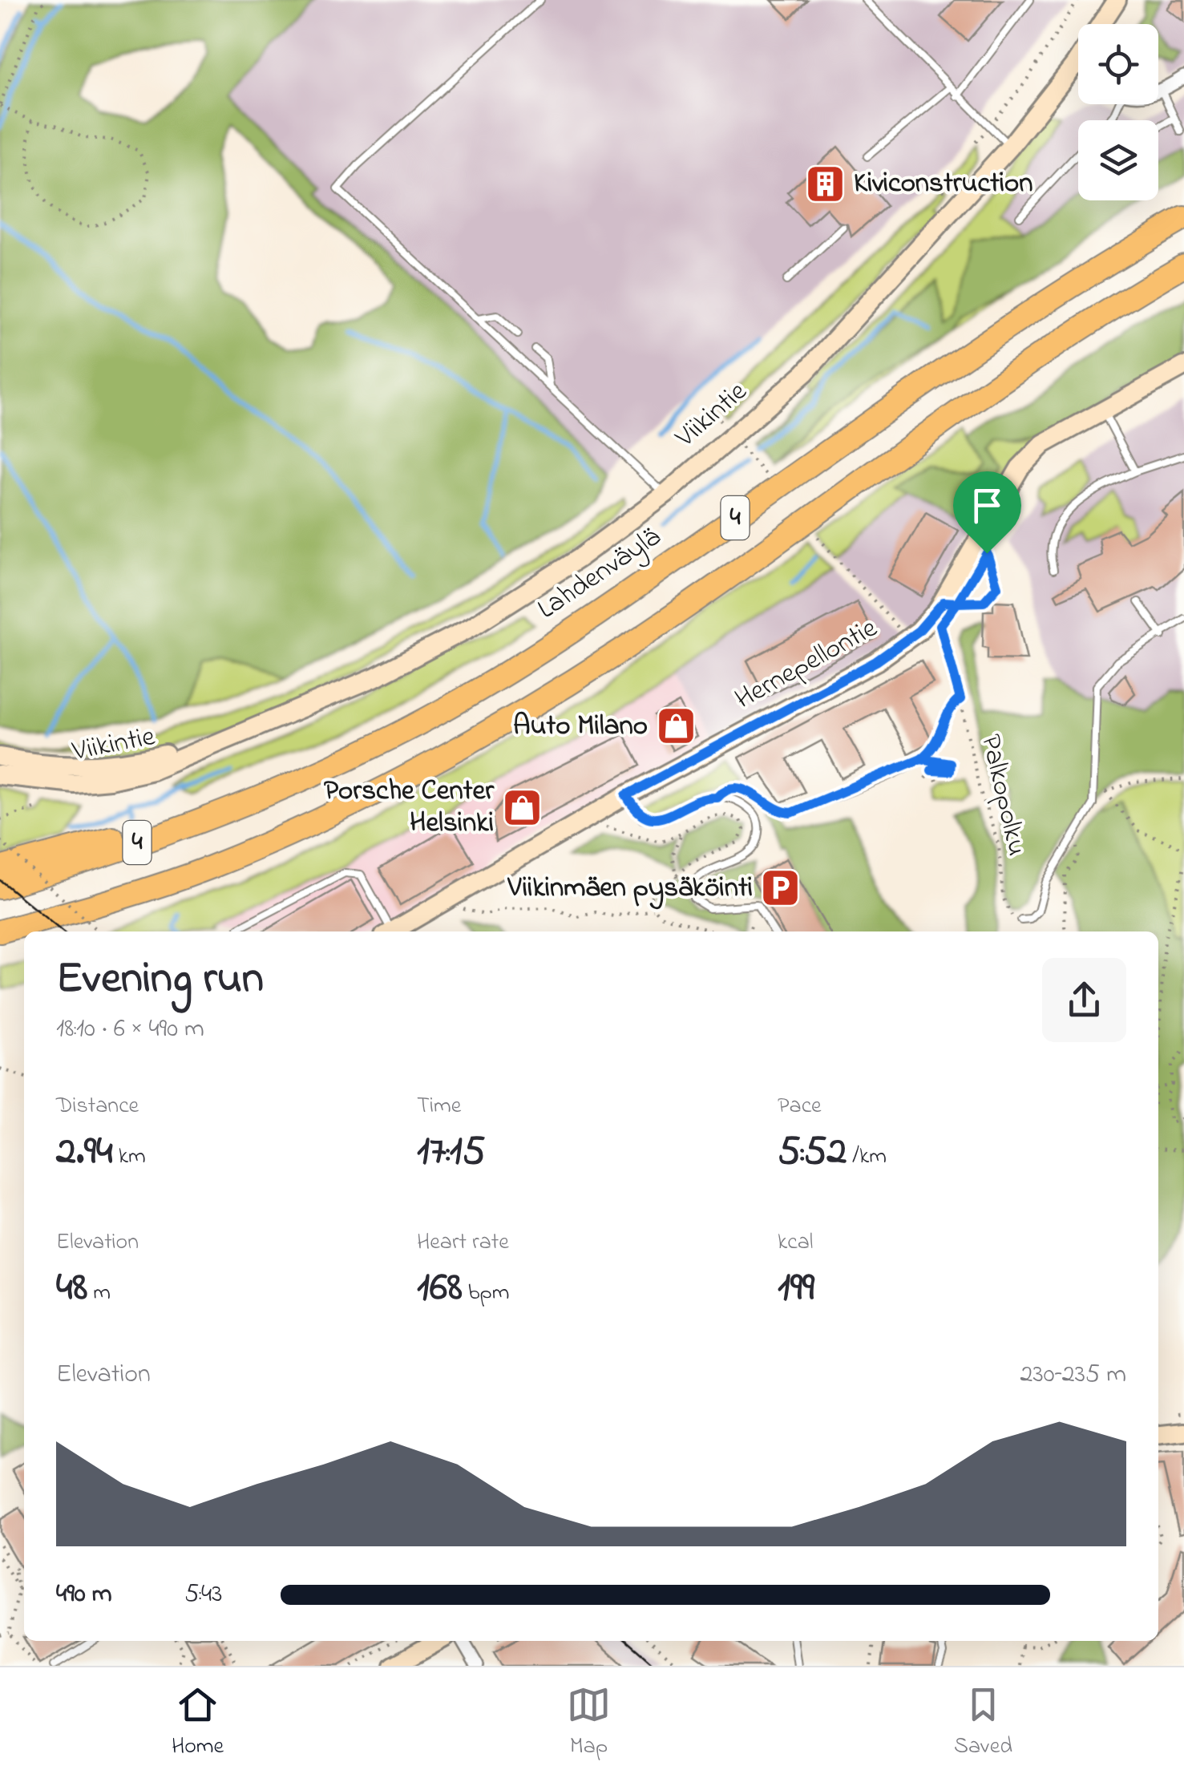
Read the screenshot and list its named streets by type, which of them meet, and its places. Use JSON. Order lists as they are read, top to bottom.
{
  "streets": {
    "highway": ["4", "Lahdenväylä"],
    "main road": ["Viikintie", "Hernepellontie"],
    "path": ["Palkopolku"]
  },
  "places": {
    "building": ["Kiviconstruction"],
    "shop": ["Auto Milano", "Porsche Center Helsinki"],
    "parking": ["Viikinmäen pysäköinti"]
  },
  "page": {
    "heading": ["Evening run", "18:10 · 6 × 490 m"],
    "stats": [
      ["Distance", "2.94 km"],
      ["Time", "17:15"],
      ["Pace", "5:52 /km"],
      ["Elevation", "48 m"],
      ["Heart rate", "168 bpm"],
      ["kcal", "199"]
    ],
    "chart": ["Elevation", "230–235 m"],
    "list": [
      {
        "name": "490 m",
        "note": "5:43"
      }
    ],
    "tabs": ["Home", "Map", "Saved"]
  }
}
